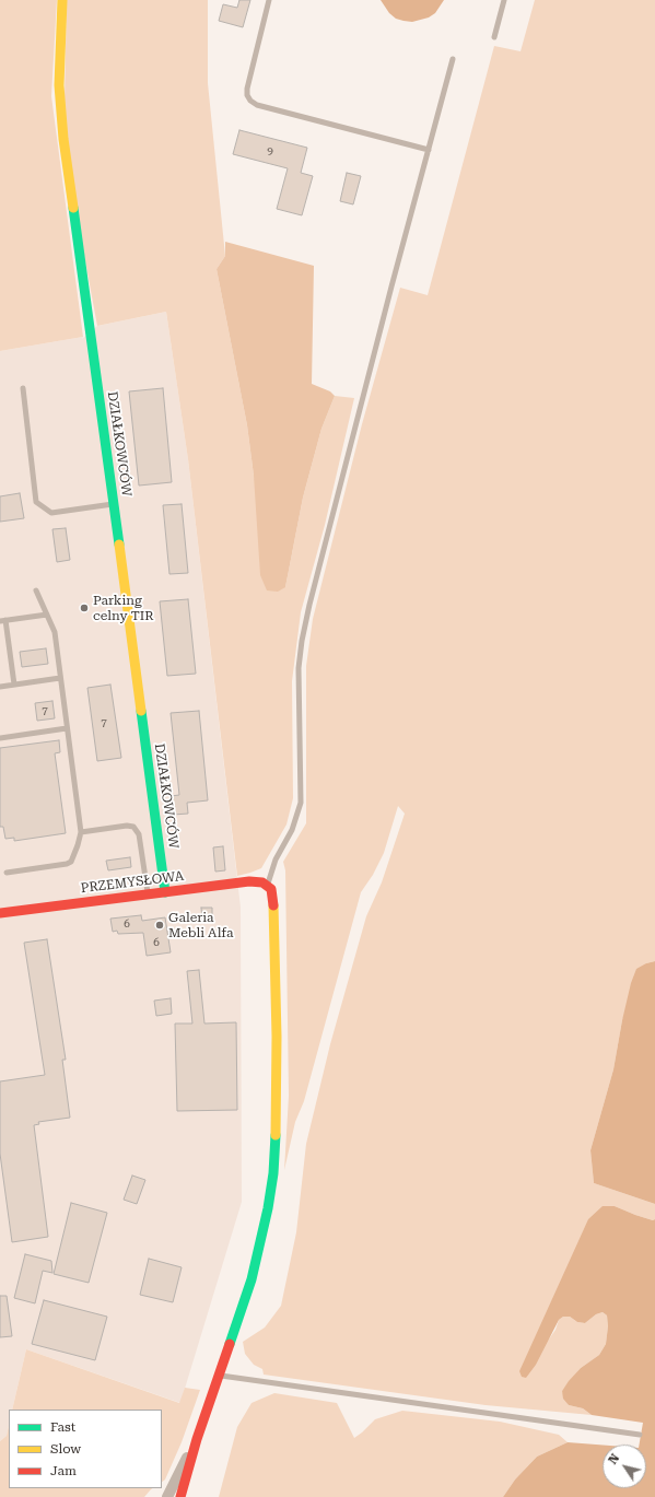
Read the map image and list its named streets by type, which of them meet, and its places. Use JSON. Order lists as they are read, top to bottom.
{
  "streets": {
    "street": ["DZIAŁKOWCÓW", "PRZEMYSŁOWA"]
  },
  "crossings": [
    ["DZIAŁKOWCÓW", "PRZEMYSŁOWA"]
  ],
  "places": ["Parking celny TIR", "Galeria Mebli Alfa"],
  "house_numbers": [
    "9",
    "7",
    "7",
    "6",
    "6"
  ],
  "legend": ["Fast", "Slow", "Jam"],
  "north": "top left"
}
